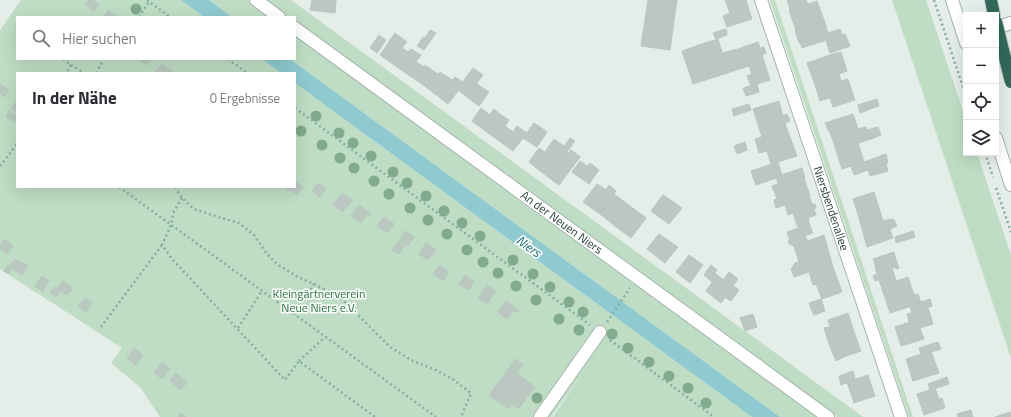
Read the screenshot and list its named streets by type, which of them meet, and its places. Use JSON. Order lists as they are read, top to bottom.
{
  "streets": {
    "street": ["Niersbendenallee", "An der Neuen Niers"]
  },
  "water": ["Niers"],
  "parks": ["Kleingärtnerverein Neue Niers e.V."],
  "page": {
    "map_buttons": ["+", "−"],
    "search": "Hier suchen",
    "heading": ["In der Nähe", "0 Ergebnisse"]
  }
}
